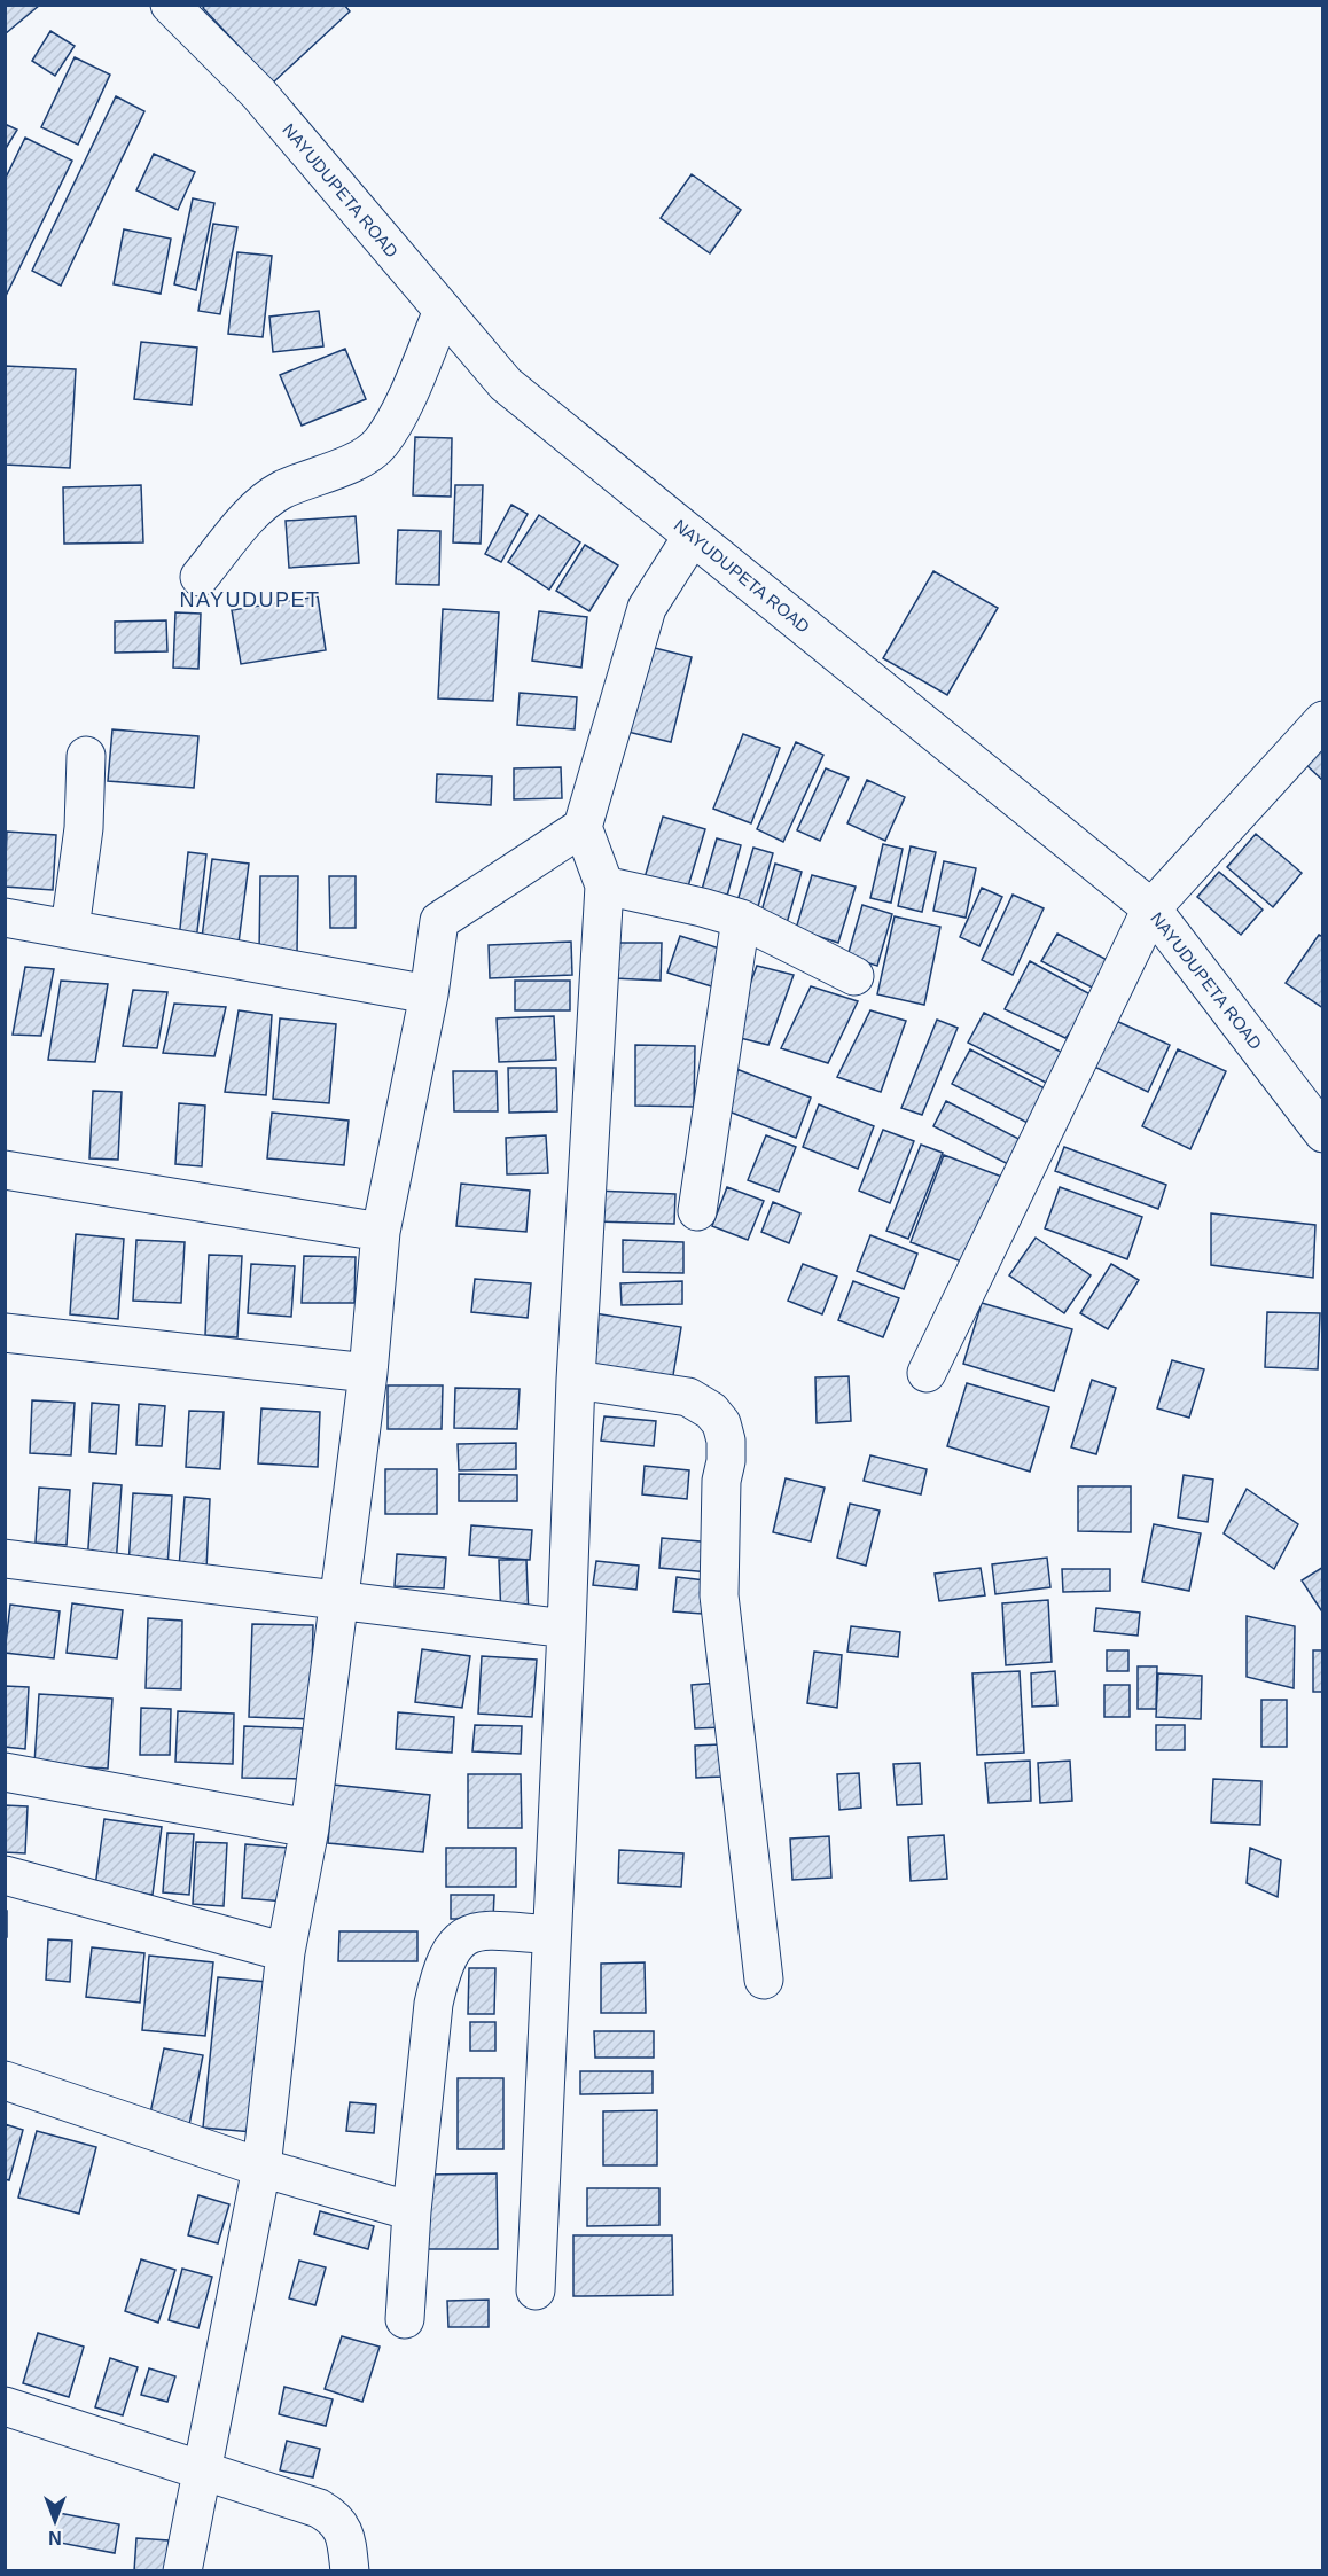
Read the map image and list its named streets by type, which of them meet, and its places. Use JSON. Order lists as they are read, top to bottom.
{
  "streets": {
    "street": ["NAYUDUPETA ROAD"]
  },
  "districts": ["NAYUDUPET"],
  "north": "bottom"
}
